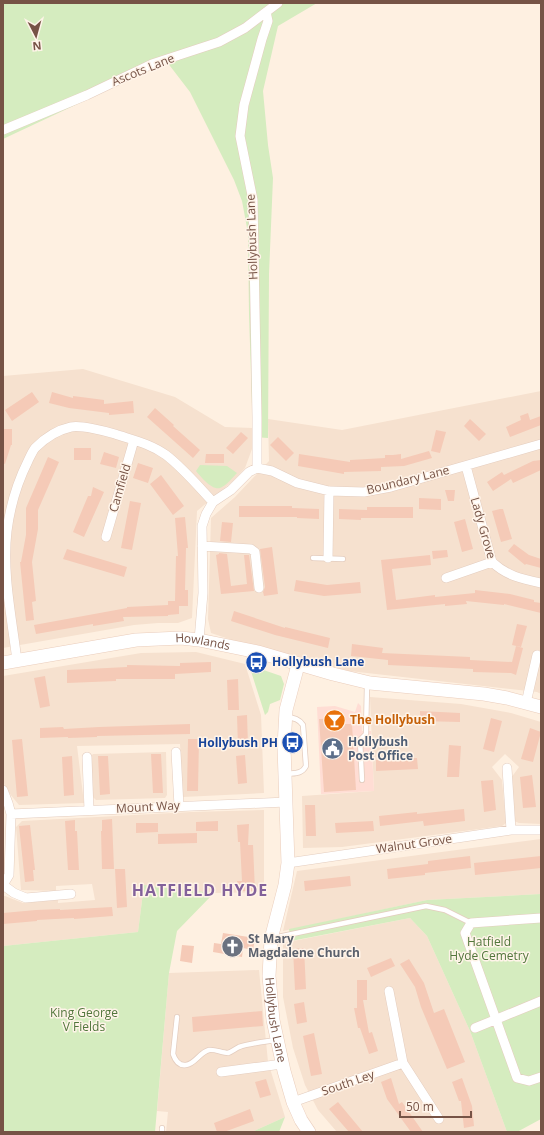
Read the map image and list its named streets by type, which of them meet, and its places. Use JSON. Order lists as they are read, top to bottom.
{
  "streets": {
    "street": [
      "Ascots Lane",
      "Hollybush Lane",
      "Boundary Lane",
      "Camfield",
      "Lady Grove",
      "Howlands",
      "Mount Way",
      "Walnut Grove",
      "South Ley"
    ]
  },
  "crossings": [
    ["Ascots Lane", "Hollybush Lane"],
    ["Hollybush Lane", "Boundary Lane"],
    ["Hollybush Lane", "Howlands"],
    ["Hollybush Lane", "Mount Way"],
    ["Hollybush Lane", "Walnut Grove"],
    ["Hollybush Lane", "South Ley"],
    ["Boundary Lane", "Lady Grove"]
  ],
  "districts": ["HATFIELD HYDE"],
  "parks": ["Hatfield Hyde Cemetry", "King George V Fields"],
  "places": {
    "bus stop": ["Hollybush Lane", "Hollybush PH"],
    "bar": ["The Hollybush"],
    "public building": ["Hollybush Post Office"],
    "church": ["St Mary Magdalene Church"]
  },
  "scale_bar": "50 m",
  "north": "bottom"
}
